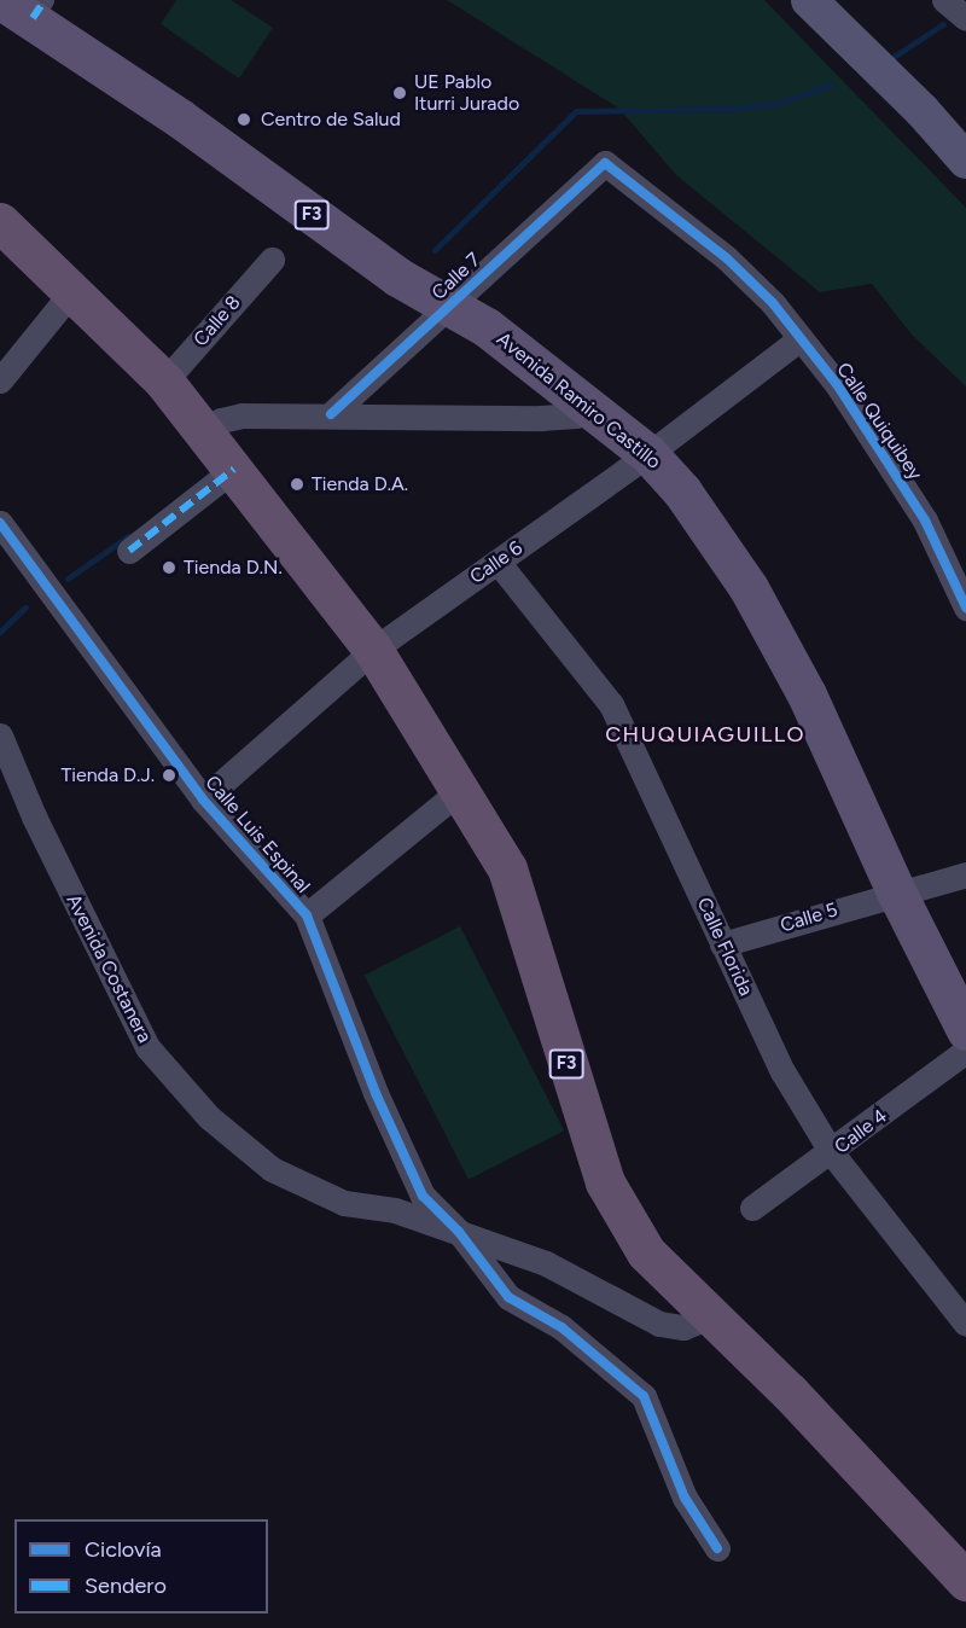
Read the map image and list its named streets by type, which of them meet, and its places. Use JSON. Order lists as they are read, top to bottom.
{
  "streets": {
    "highway": ["F3"],
    "main road": ["Avenida Ramiro Castillo"],
    "street": [
      "Calle 7",
      "Calle 8",
      "Calle Quiquibey",
      "Calle 6",
      "Calle Luis Espinal",
      "Calle 5",
      "Calle Florida",
      "Avenida Costanera",
      "Calle 4"
    ]
  },
  "crossings": [
    ["F3", "Calle 8"],
    ["F3", "Calle 6"],
    ["F3", "Avenida Costanera"],
    ["Calle 7", "Avenida Ramiro Castillo"],
    ["Calle 7", "Calle Quiquibey"],
    ["Avenida Ramiro Castillo", "Calle 6"],
    ["Avenida Ramiro Castillo", "Calle 5"],
    ["Calle Quiquibey", "Calle 6"],
    ["Calle 6", "Calle Luis Espinal"],
    ["Calle 6", "Calle Florida"],
    ["Calle Luis Espinal", "Avenida Costanera"],
    ["Calle 5", "Calle Florida"],
    ["Calle Florida", "Calle 4"]
  ],
  "districts": ["CHUQUIAGUILLO"],
  "places": [
    "UE Pablo Iturri Jurado",
    "Centro de Salud",
    "Tienda D.A.",
    "Tienda D.N.",
    "Tienda D.J."
  ],
  "legend": ["Ciclovía", "Sendero"]
}
